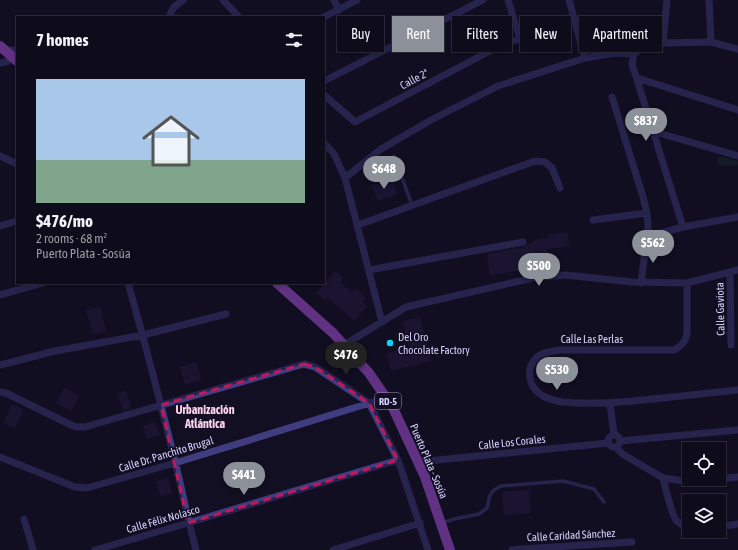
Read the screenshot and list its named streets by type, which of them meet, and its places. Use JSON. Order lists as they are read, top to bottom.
{
  "streets": {
    "main road": ["RD-5", "Puerto Plata - Sosúa"],
    "street": [
      "Calle 2ª",
      "Calle Gaviota",
      "Calle Las Perlas",
      "Calle Los Corales",
      "Calle Dr. Panchito Brugal",
      "Calle Félix Nolasco",
      "Calle Caridad Sánchez"
    ]
  },
  "crossings": [
    ["Calle Los Corales", "Puerto Plata - Sosúa"],
    ["Calle Dr. Panchito Brugal", "Puerto Plata - Sosúa"]
  ],
  "districts": ["Urbanización Atlántica"],
  "places": ["Del Oro Chocolate Factory"],
  "page": {
    "chip": [
      "Buy",
      "Rent",
      "Filters",
      "New",
      "Apartment"
    ],
    "heading": "7 homes",
    "list": [
      {
        "name": "$476/mo",
        "note": "2 rooms · 68 m² · Puerto Plata - Sosúa"
      }
    ],
    "price": [
      "$837",
      "$648",
      "$562",
      "$500",
      "$476",
      "$530",
      "$441"
    ]
  }
}
